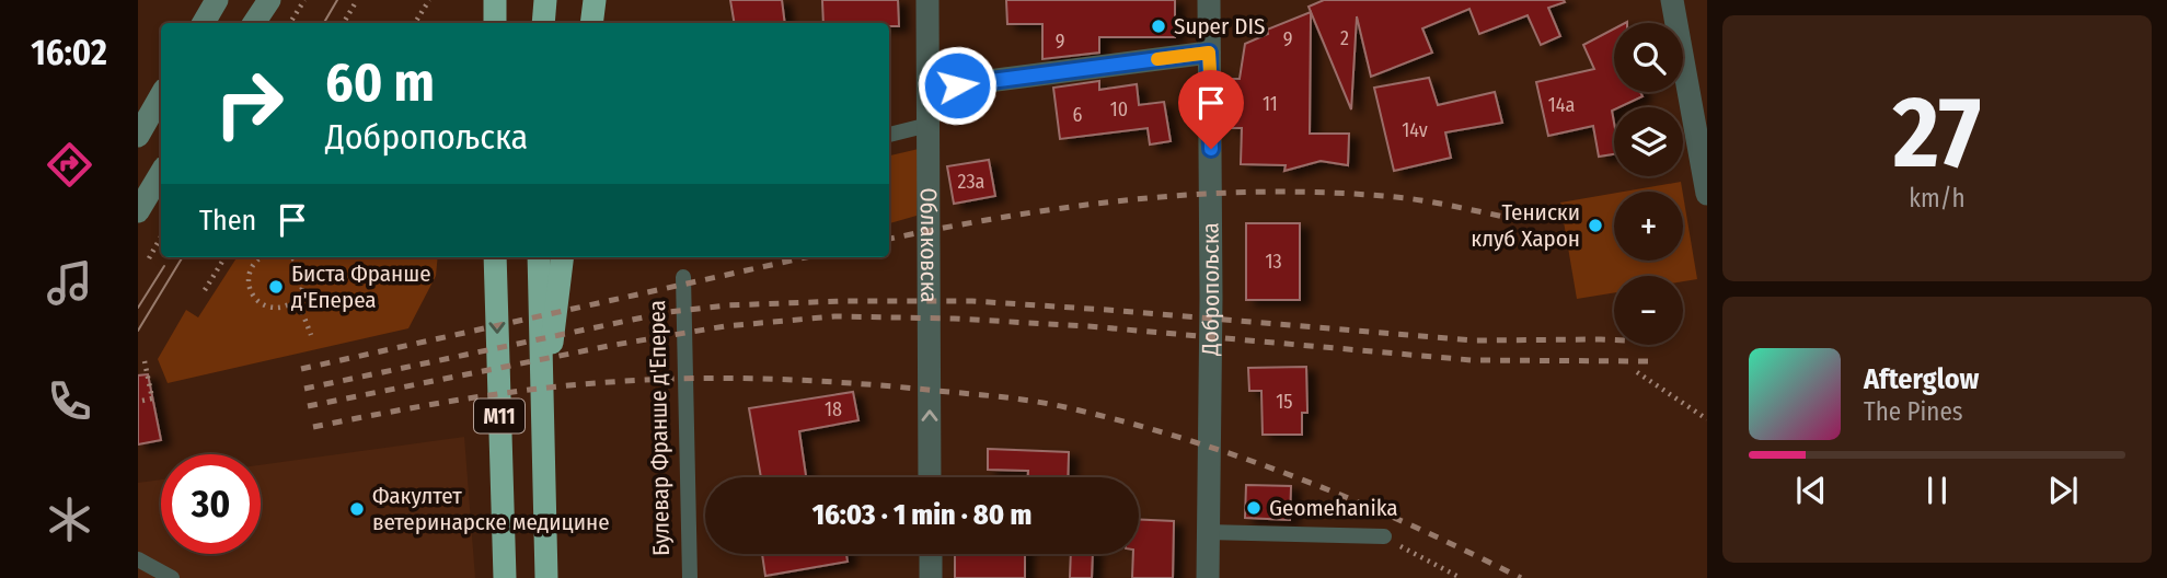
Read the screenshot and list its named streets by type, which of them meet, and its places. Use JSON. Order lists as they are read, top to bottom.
{
  "streets": {
    "highway": ["M11"],
    "street": ["Облаковска", "Добропољска"],
    "lane": ["Булевар Франше д'Епереа"]
  },
  "one_way": ["Облаковска"],
  "places": [
    "Super DIS",
    "Тениски клуб Харон",
    "Биста Франше д'Епереа",
    "Geomehanika",
    "Факултет ветеринарске медицине"
  ],
  "house_numbers": [
    "2",
    "9",
    "9",
    "11",
    "14a",
    "10",
    "6",
    "14v",
    "23a",
    "13",
    "15",
    "18"
  ],
  "page": {
    "tabs": "16:02",
    "tile": ["27", "km/h"],
    "map_buttons": ["+", "−"],
    "turn": ["60 m", "Добропољска"],
    "then": "Then",
    "song": ["Afterglow", "The Pines"],
    "limit": "30",
    "trip": "16:03 · 1 min · 80 m"
  }
}
